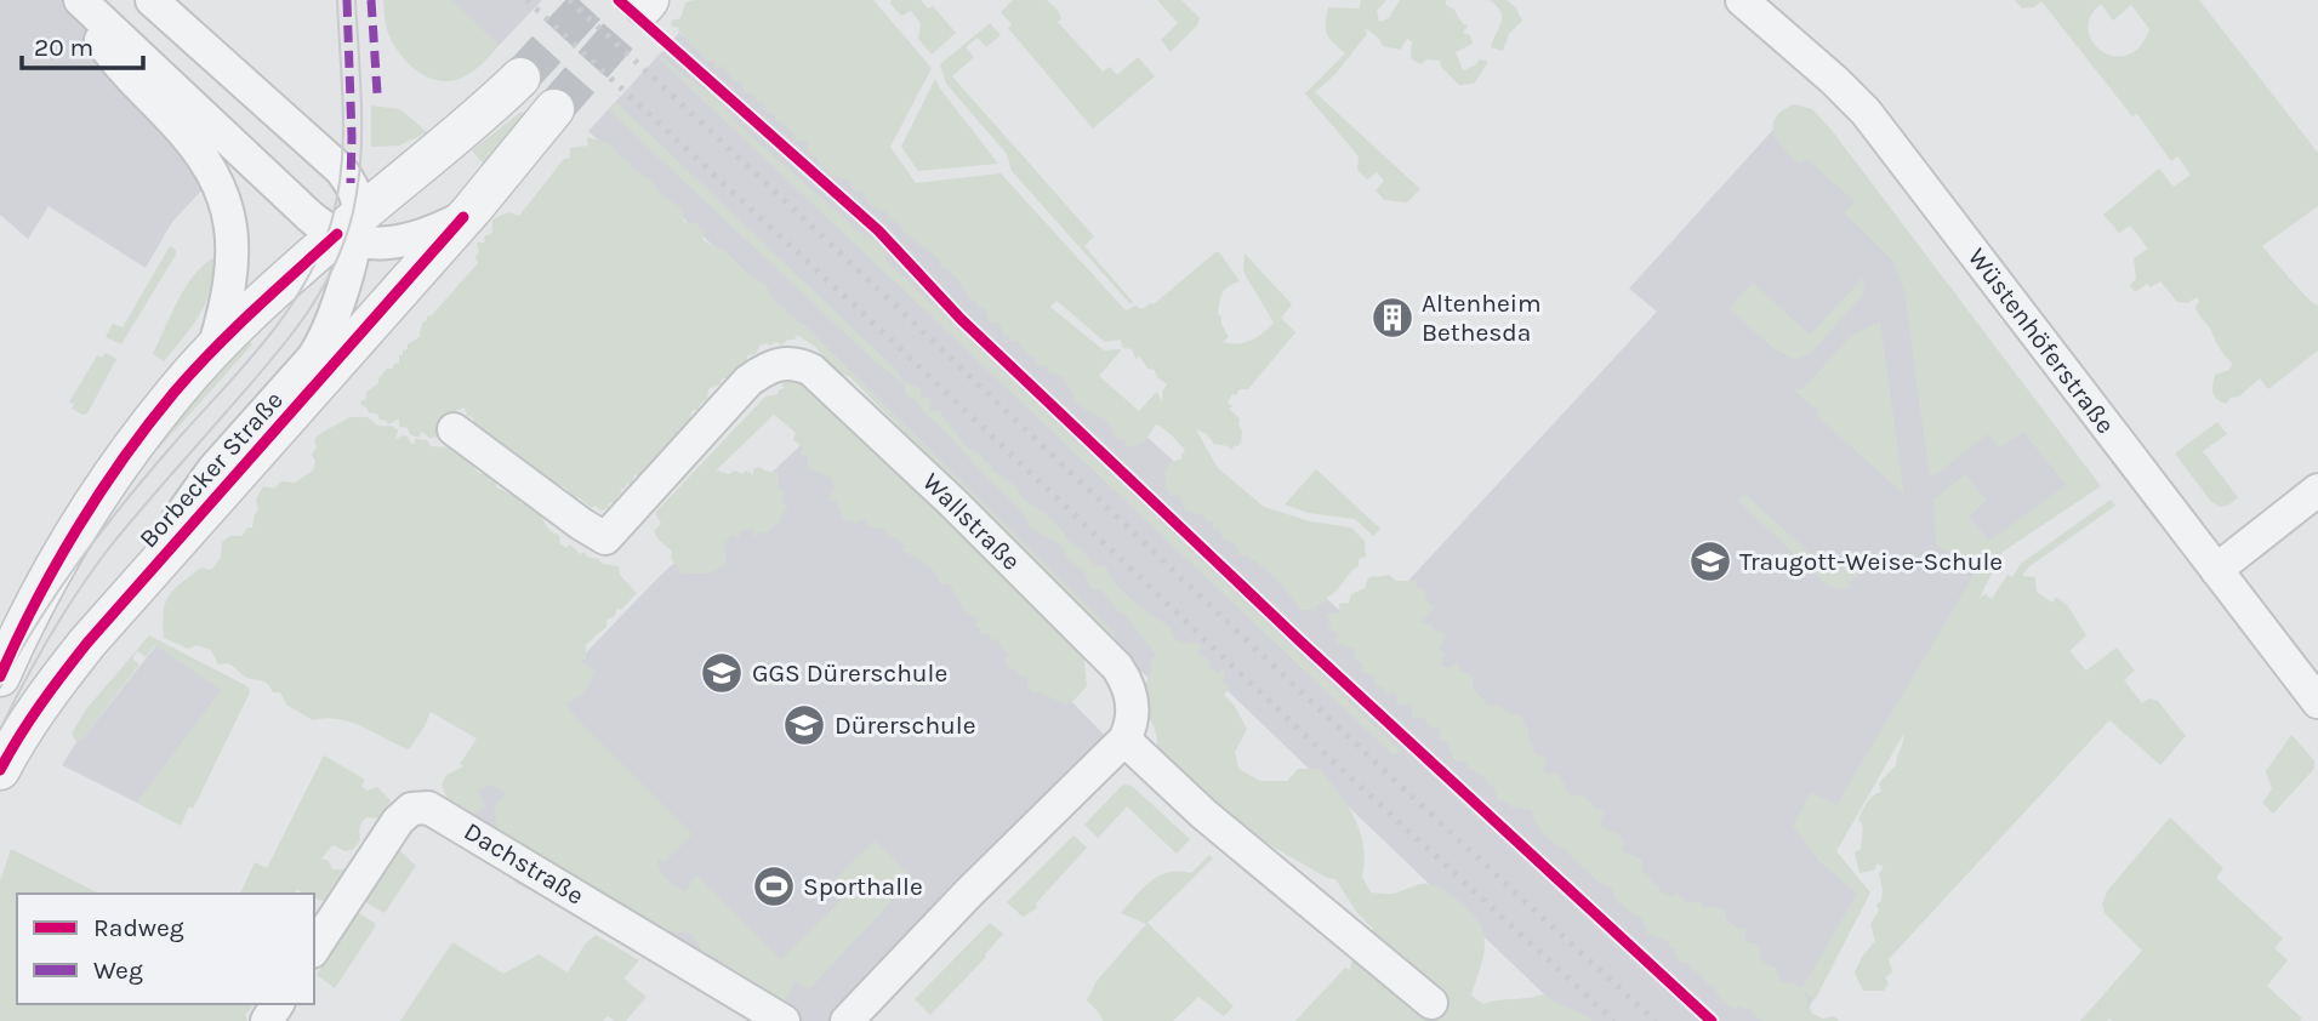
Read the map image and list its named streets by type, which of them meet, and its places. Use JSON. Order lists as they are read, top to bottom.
{
  "streets": {
    "street": [
      "Wüstenhöferstraße",
      "Borbecker Straße",
      "Wallstraße",
      "Dachstraße"
    ]
  },
  "places": {
    "building": ["Altenheim Bethesda"],
    "school or university": ["Traugott-Weise-Schule", "GGS Dürerschule", "Dürerschule"],
    "sports": ["Sporthalle"]
  },
  "legend": ["Radweg", "Weg"],
  "scale_bar": "20 m"
}
